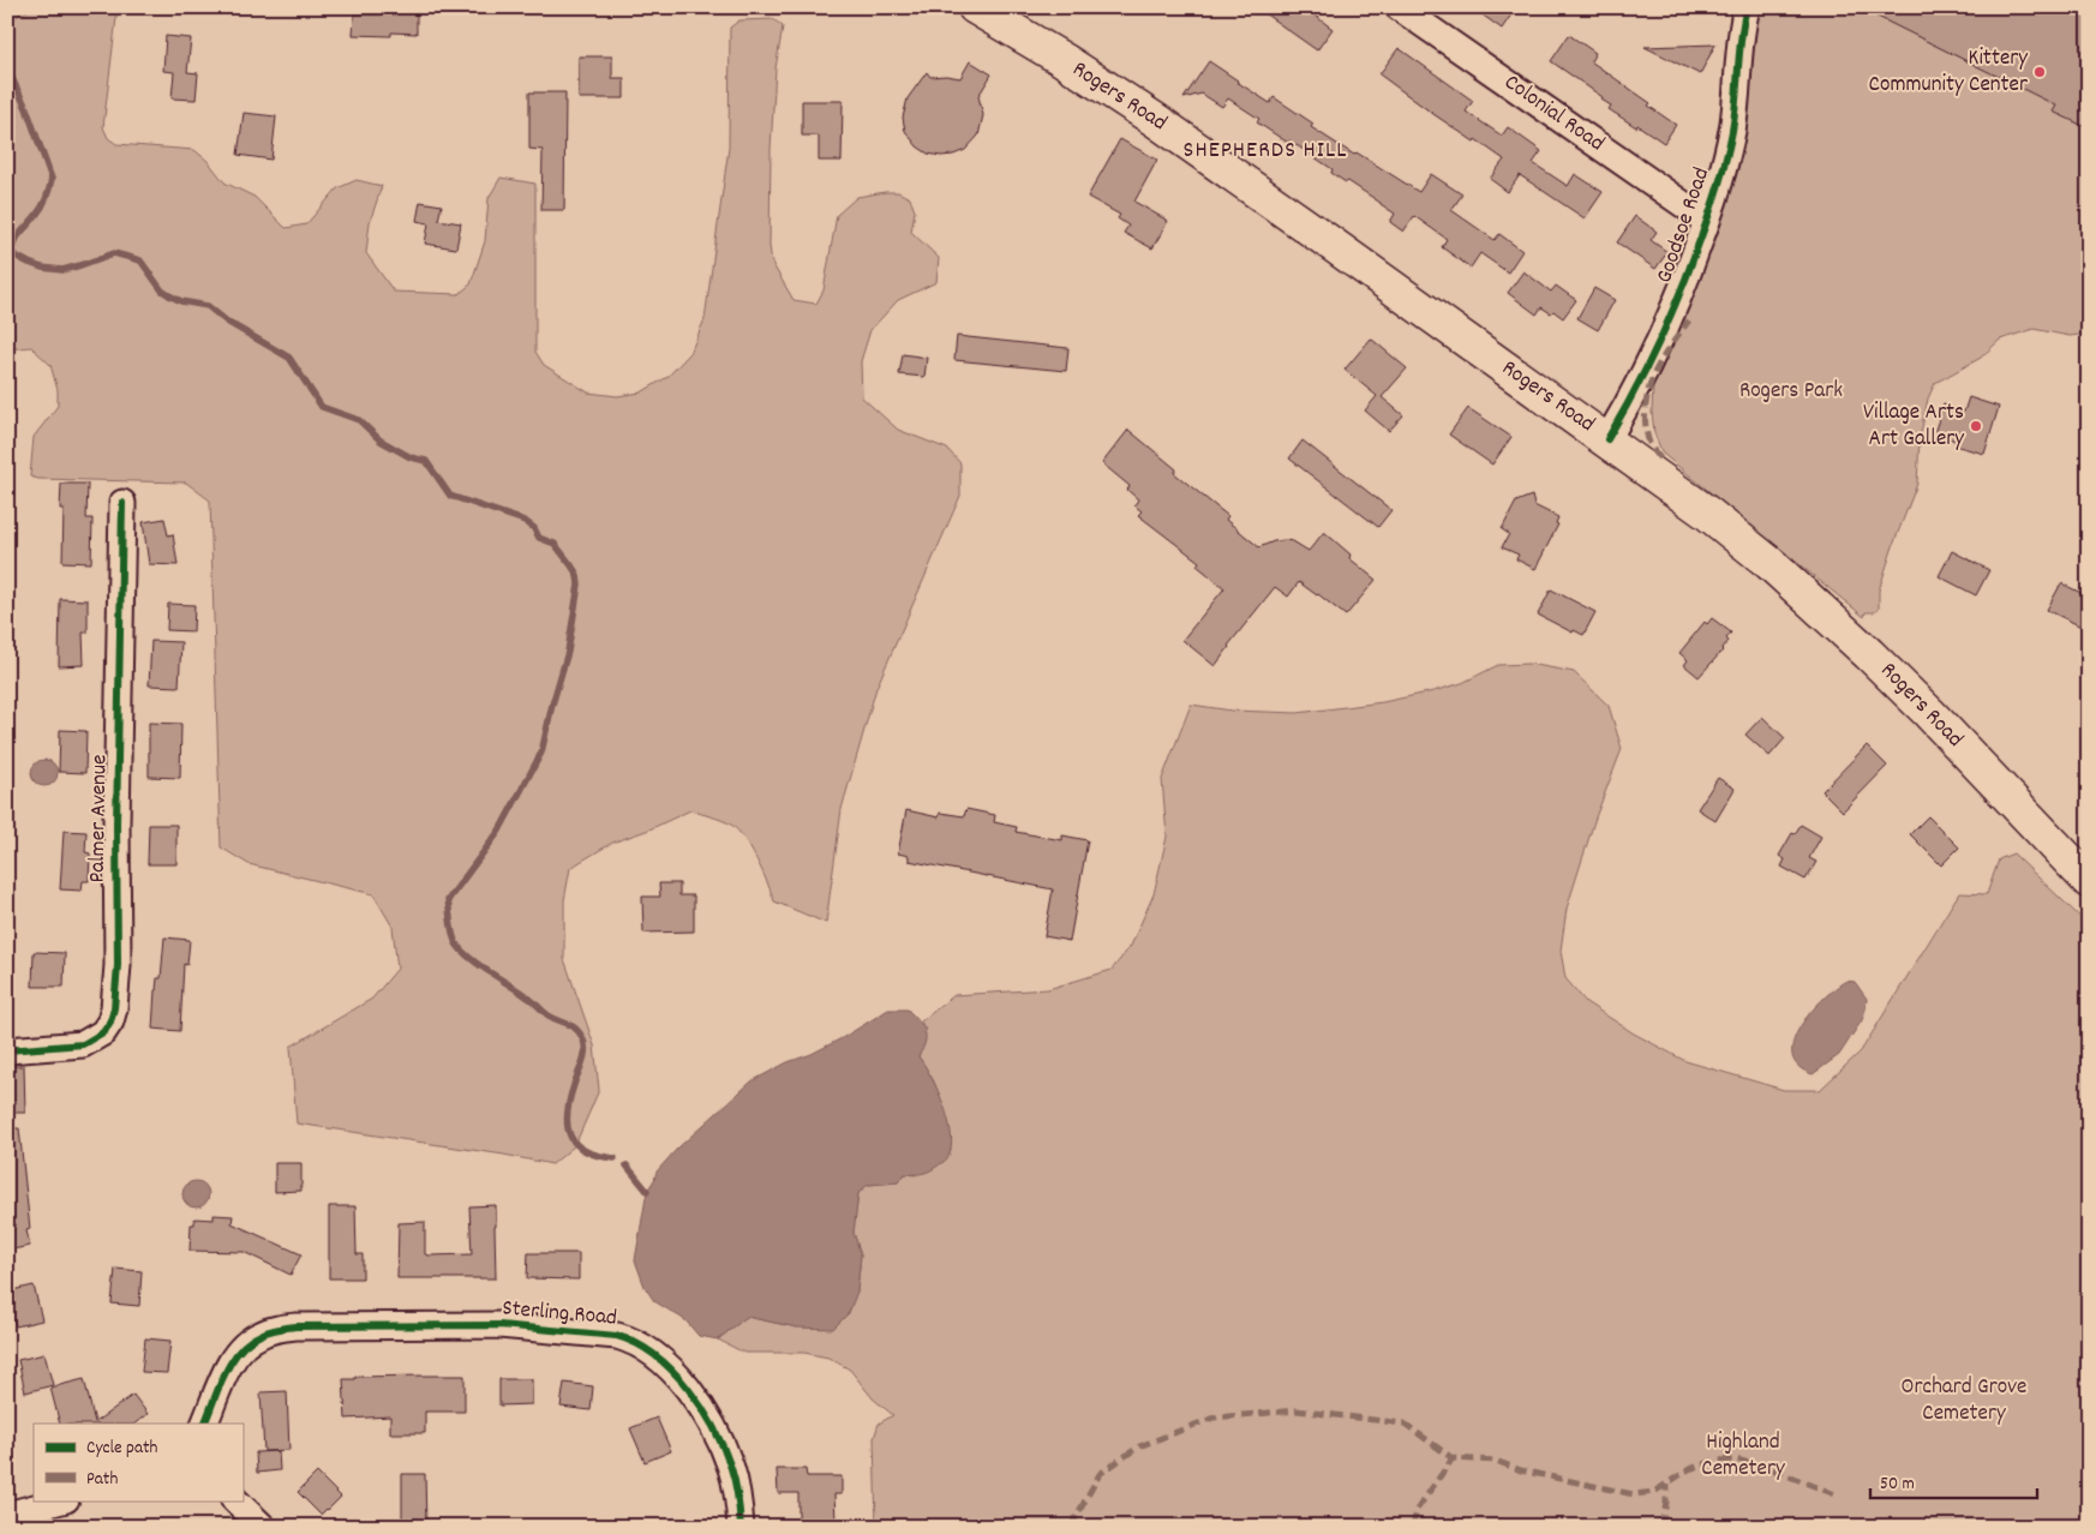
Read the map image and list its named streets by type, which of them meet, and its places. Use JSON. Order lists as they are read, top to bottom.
{
  "streets": {
    "main road": ["Rogers Road"],
    "street": [
      "Colonial Road",
      "Goodsoe Road",
      "Palmer Avenue",
      "Sterling Road"
    ]
  },
  "crossings": [
    ["Rogers Road", "Goodsoe Road"],
    ["Colonial Road", "Goodsoe Road"]
  ],
  "districts": ["SHEPHERDS HILL"],
  "parks": ["Rogers Park", "Orchard Grove Cemetery", "Highland Cemetery"],
  "places": ["Kittery Community Center", "Village Arts Art Gallery"],
  "legend": ["Cycle path", "Path"],
  "scale_bar": "50 m"
}
